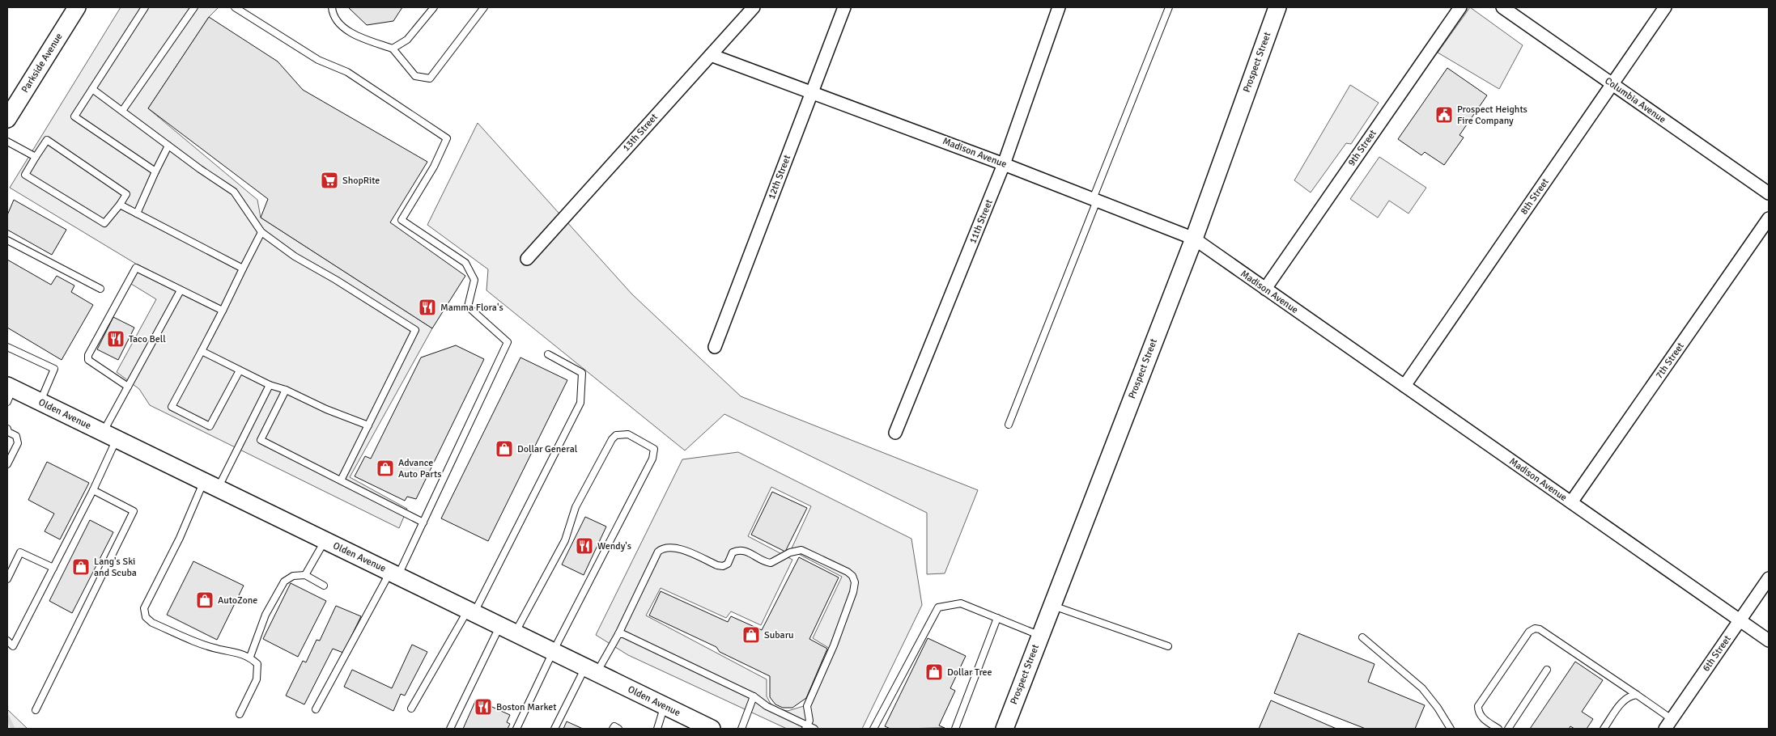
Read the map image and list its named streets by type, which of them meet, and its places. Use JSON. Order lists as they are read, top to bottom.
{
  "streets": {
    "main road": ["Prospect Street", "Parkside Avenue", "Olden Avenue"],
    "street": [
      "Columbia Avenue",
      "13th Street",
      "9th Street",
      "Madison Avenue",
      "12th Street",
      "8th Street",
      "11th Street",
      "7th Street",
      "6th Street"
    ]
  },
  "crossings": [
    ["Prospect Street", "Madison Avenue"],
    ["Columbia Avenue", "8th Street"],
    ["13th Street", "Madison Avenue"],
    ["9th Street", "Madison Avenue"],
    ["Madison Avenue", "12th Street"],
    ["Madison Avenue", "8th Street"],
    ["Madison Avenue", "11th Street"],
    ["Madison Avenue", "7th Street"],
    ["Madison Avenue", "6th Street"]
  ],
  "places": {
    "public building": ["Prospect Heights Fire Company"],
    "supermarket": ["ShopRite"],
    "restaurant": [
      "Mamma Flora's",
      "Taco Bell",
      "Wendy's",
      "Boston Market"
    ],
    "shop": [
      "Dollar General",
      "Advance Auto Parts",
      "Lang's Ski and Scuba",
      "AutoZone",
      "Subaru",
      "Dollar Tree"
    ]
  }
}
